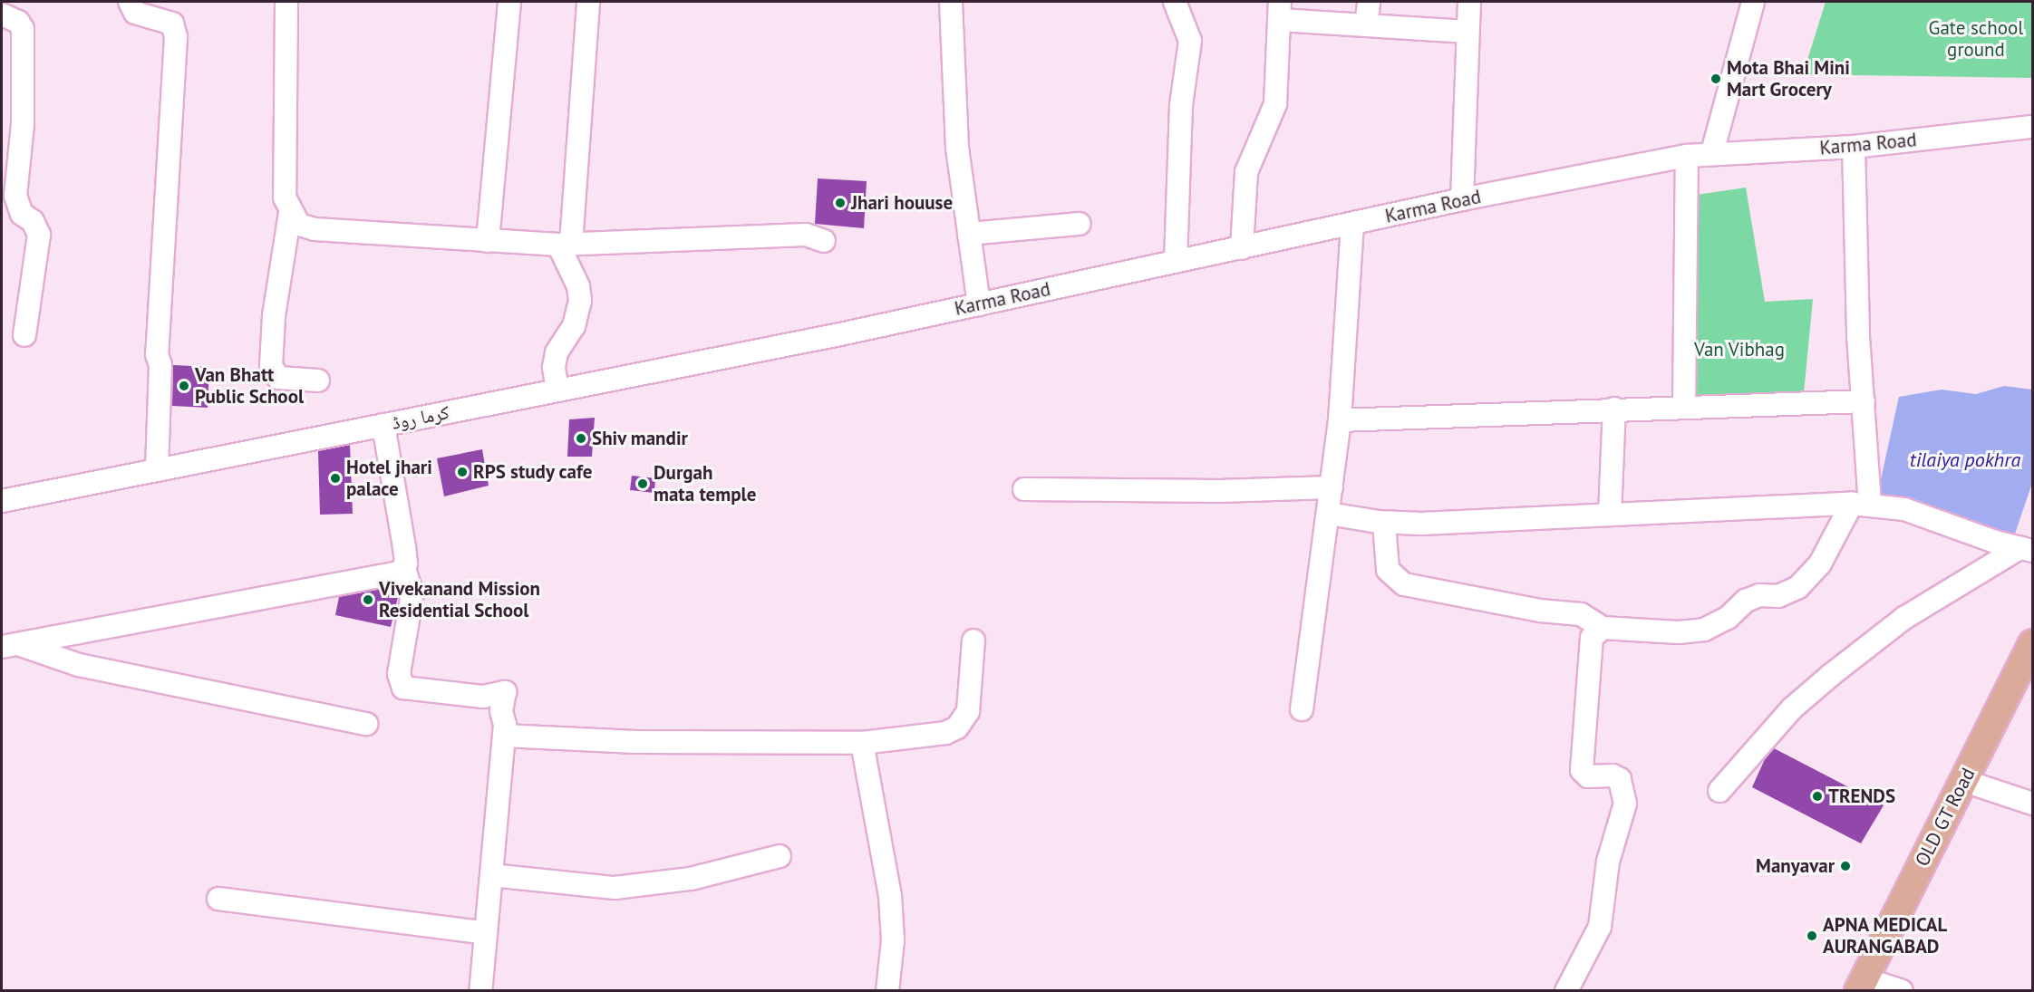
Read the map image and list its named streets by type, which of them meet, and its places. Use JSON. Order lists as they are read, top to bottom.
{
  "streets": {
    "main road": ["OLD GT Road"],
    "street": ["Karma Road", "کرما روڈ"]
  },
  "crossings": [
    ["Karma Road", "کرما روڈ"]
  ],
  "water": ["tilaiya pokhra"],
  "parks": ["Gate school ground", "Van Vibhag"],
  "places": [
    "Mota Bhai Mini Mart Grocery",
    "Jhari houuse",
    "Van Bhatt Public School",
    "Shiv mandir",
    "RPS study cafe",
    "Hotel jhari palace",
    "Durgah mata temple",
    "Vivekanand Mission Residential School",
    "TRENDS",
    "Manyavar",
    "APNA MEDICAL AURANGABAD"
  ]
}
